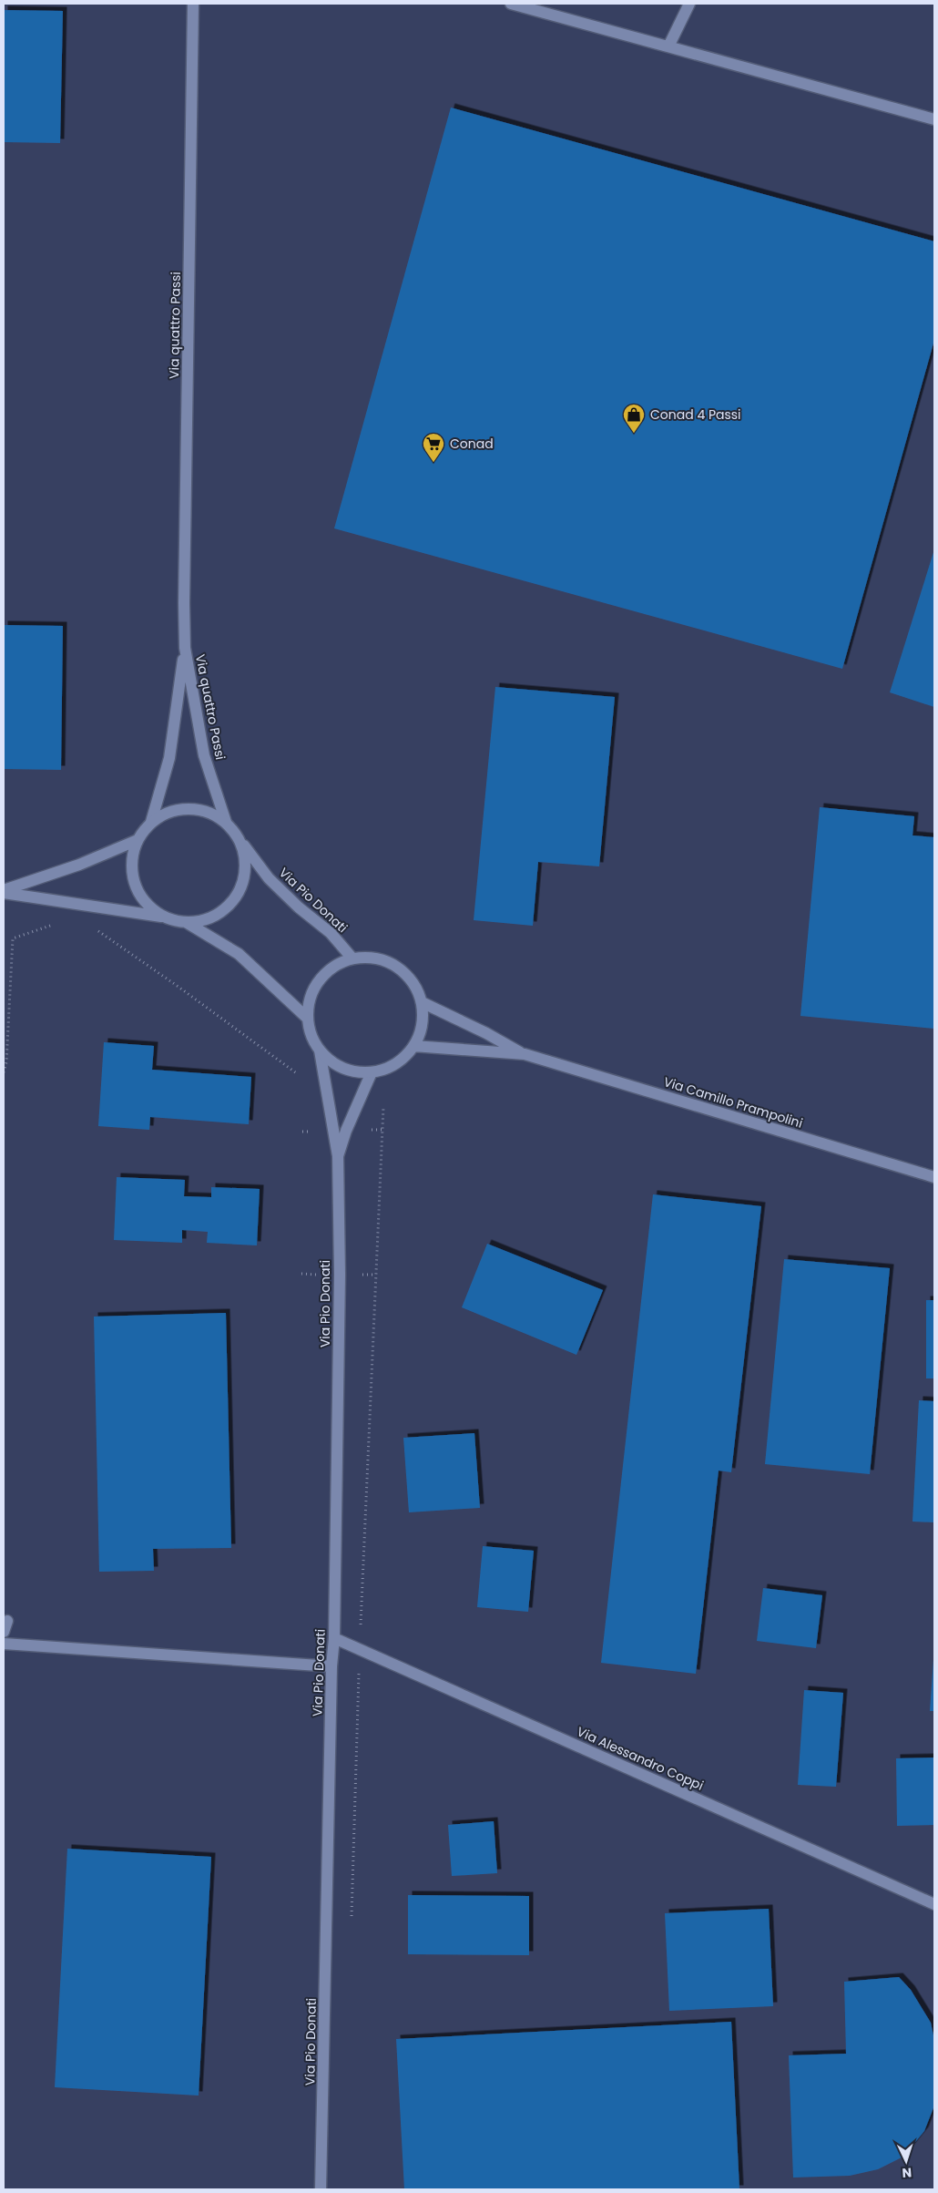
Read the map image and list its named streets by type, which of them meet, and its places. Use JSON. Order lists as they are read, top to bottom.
{
  "streets": {
    "street": [
      "Via quattro Passi",
      "Via Pio Donati",
      "Via Camillo Prampolini",
      "Via Alessandro Coppi"
    ]
  },
  "crossings": [
    ["Via quattro Passi", "Via Pio Donati"],
    ["Via Pio Donati", "Via Camillo Prampolini"],
    ["Via Pio Donati", "Via Alessandro Coppi"]
  ],
  "places": {
    "shop": ["Conad 4 Passi"],
    "supermarket": ["Conad"]
  },
  "north": "bottom"
}
